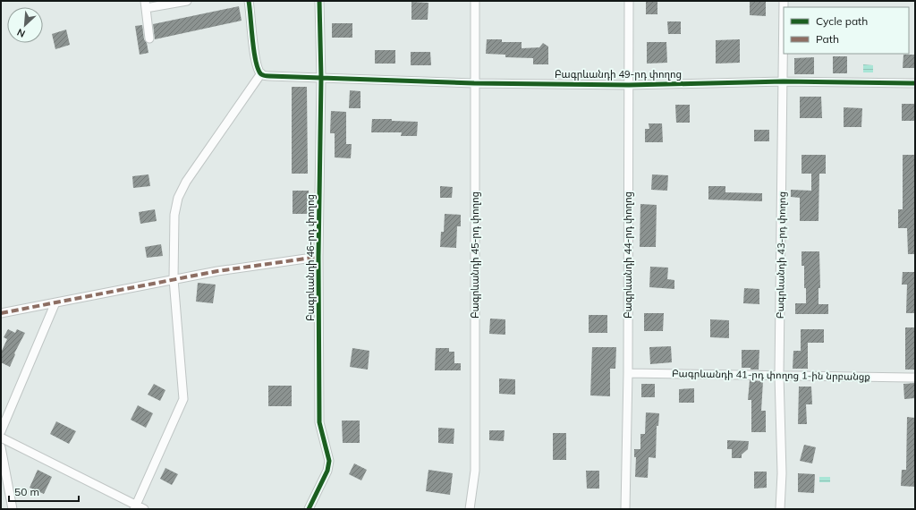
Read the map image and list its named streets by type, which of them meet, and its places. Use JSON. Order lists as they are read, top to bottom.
{
  "streets": {
    "street": [
      "Բագրևանդի 49-րդ փողոց",
      "Բագրևանդի 45-րդ փողոց",
      "Բագրևանդի 44-րդ փողոց",
      "Բագրևանդի 43-րդ փողոց",
      "Բագրևանդի 46-րդ փողոց",
      "Բագրևանդի 41-րդ փողոց 1-ին նրբանցք"
    ]
  },
  "crossings": [
    ["Բագրևանդի 49-րդ փողոց", "Բագրևանդի 45-րդ փողոց"],
    ["Բագրևանդի 49-րդ փողոց", "Բագրևանդի 44-րդ փողոց"],
    ["Բագրևանդի 49-րդ փողոց", "Բագրևանդի 43-րդ փողոց"],
    ["Բագրևանդի 49-րդ փողոց", "Բագրևանդի 46-րդ փողոց"],
    ["Բագրևանդի 44-րդ փողոց", "Բագրևանդի 41-րդ փողոց 1-ին նրբանցք"],
    ["Բագրևանդի 43-րդ փողոց", "Բագրևանդի 41-րդ փողոց 1-ին նրբանցք"]
  ],
  "legend": ["Cycle path", "Path"],
  "scale_bar": "50 m",
  "north": "bottom left"
}
